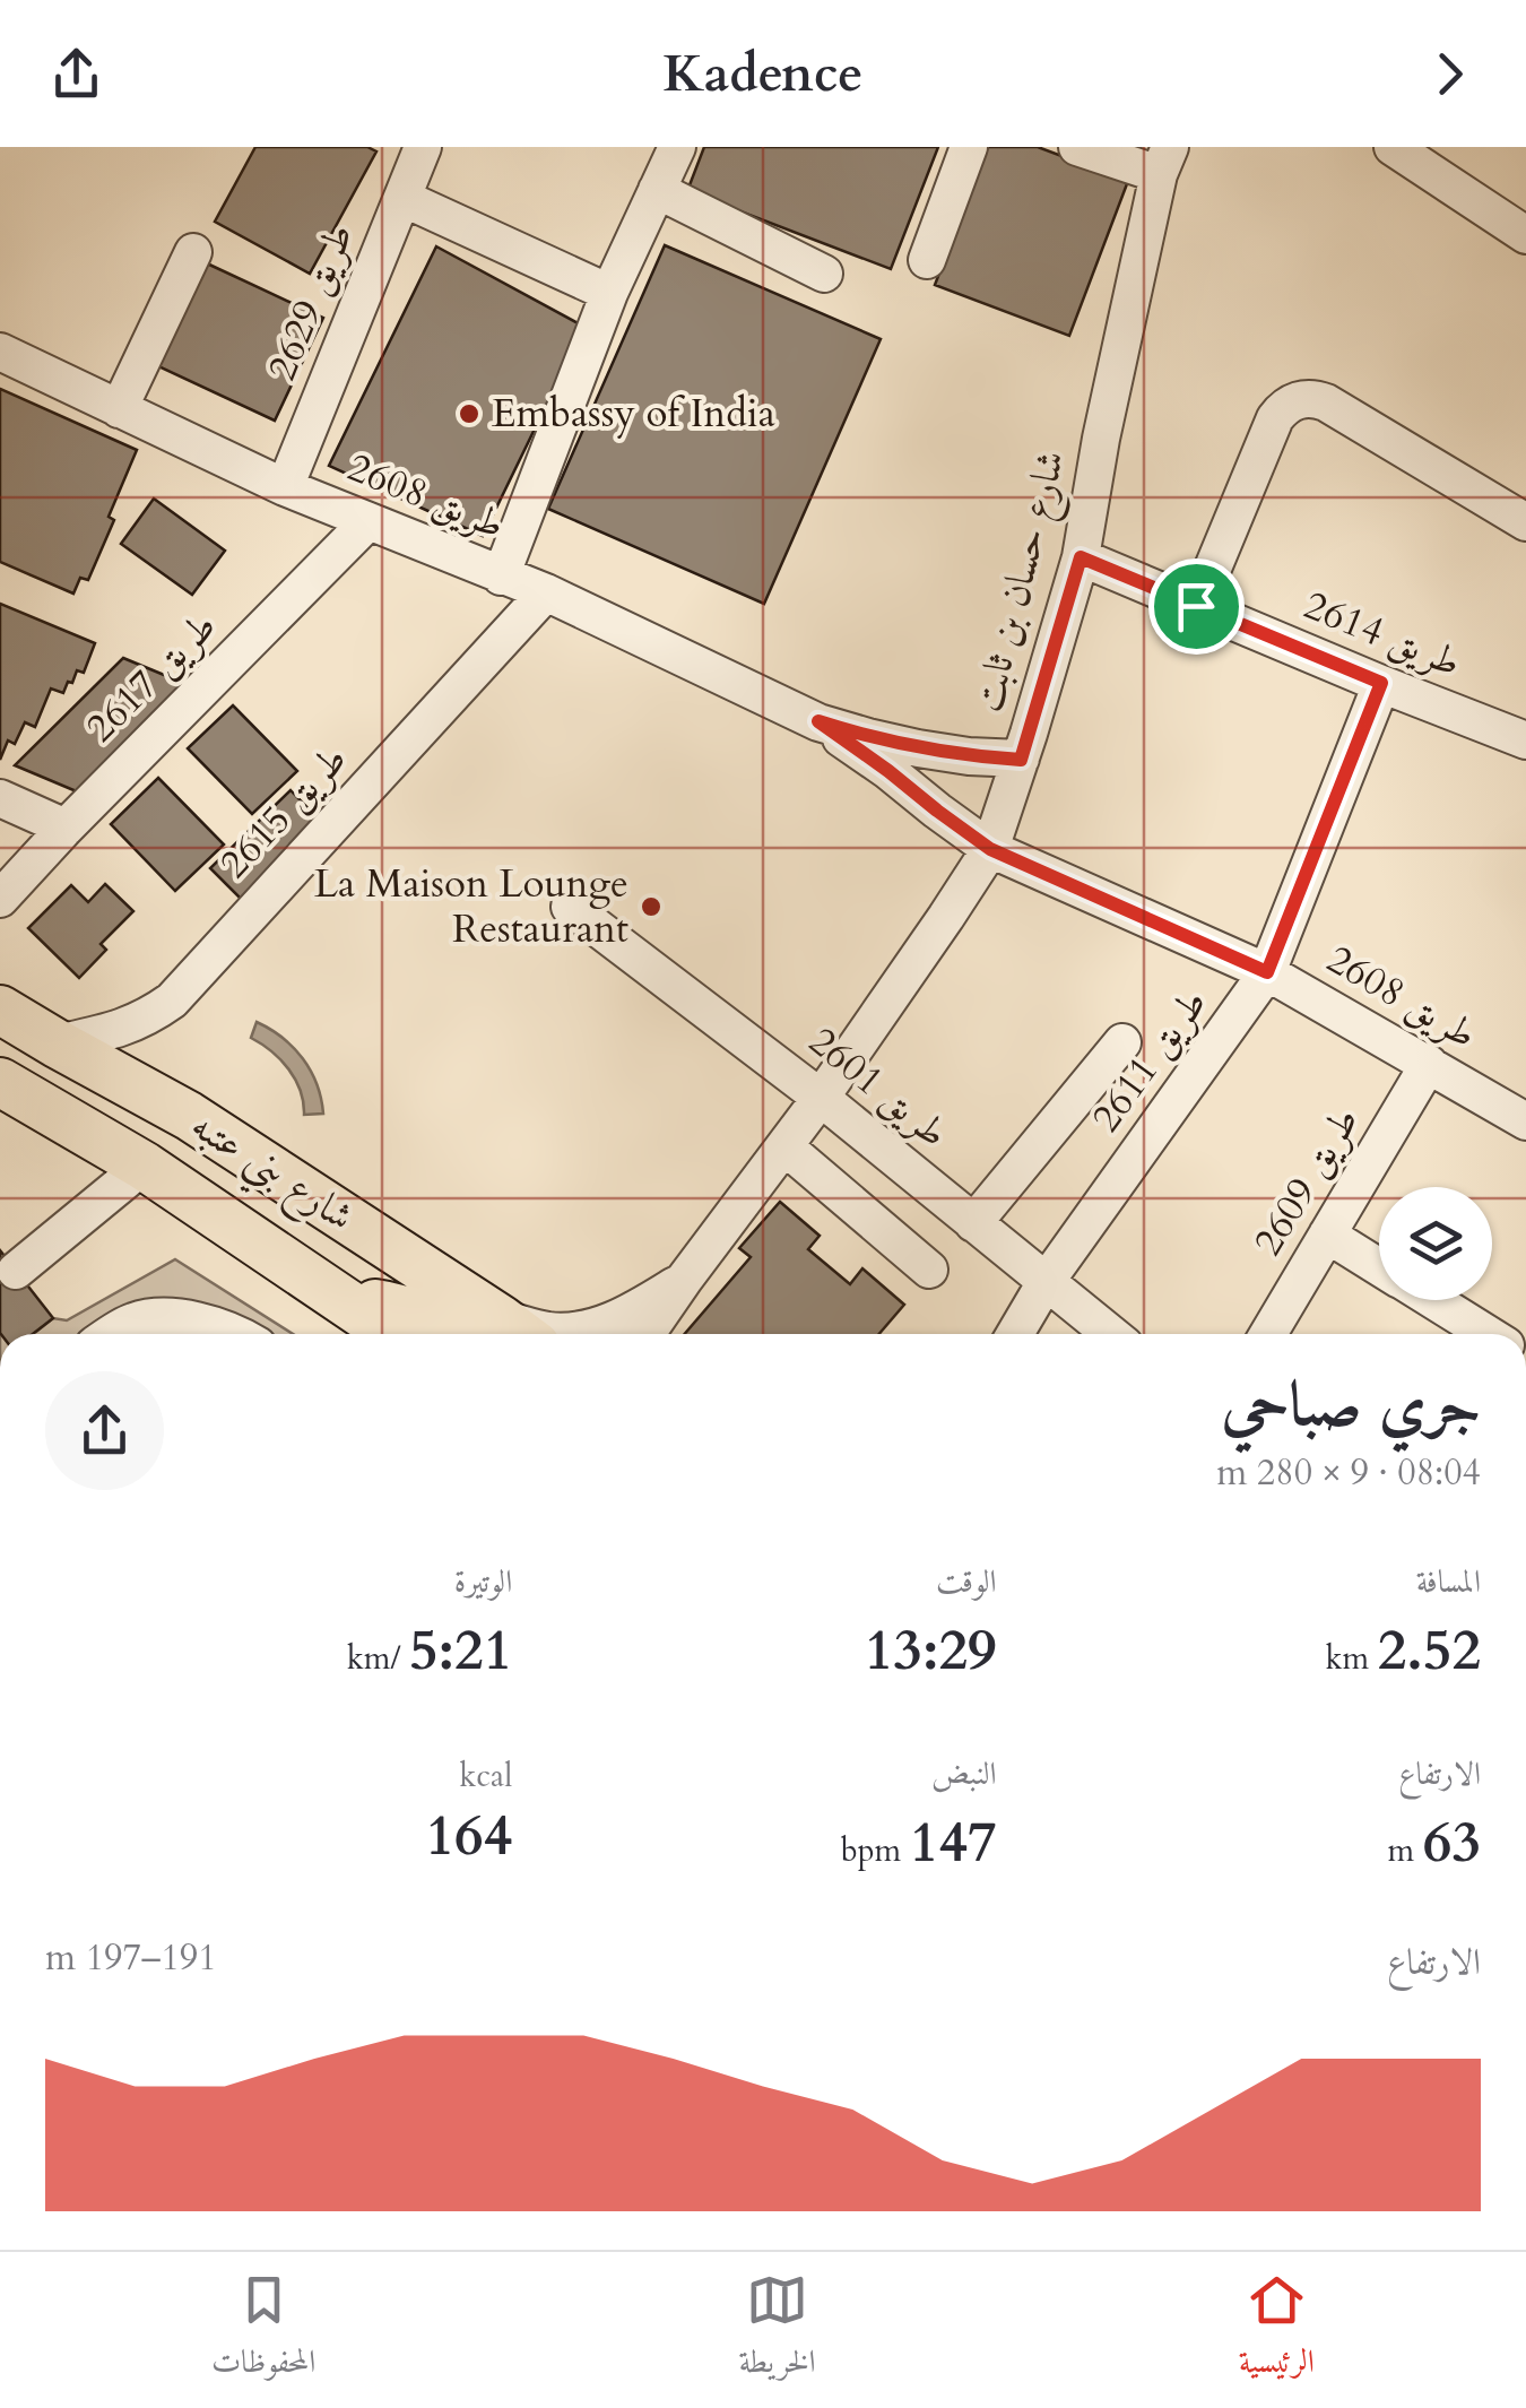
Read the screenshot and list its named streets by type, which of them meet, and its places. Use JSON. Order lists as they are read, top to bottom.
{
  "streets": {
    "main road": ["شارع بني عتبه"],
    "street": [
      "طريق 2629",
      "طريق 2608",
      "شارع حسان بن ثابت",
      "طريق 2614",
      "طريق 2617",
      "طريق 2615",
      "طريق 2611",
      "طريق 2601",
      "طريق 2609"
    ]
  },
  "crossings": [
    ["طريق 2629", "طريق 2608"],
    ["طريق 2608", "شارع حسان بن ثابت"],
    ["طريق 2608", "طريق 2617"],
    ["طريق 2608", "طريق 2615"],
    ["طريق 2608", "طريق 2611"],
    ["طريق 2608", "طريق 2609"],
    ["شارع حسان بن ثابت", "طريق 2614"],
    ["شارع حسان بن ثابت", "طريق 2601"],
    ["طريق 2614", "طريق 2611"],
    ["طريق 2615", "شارع بني عتبه"],
    ["طريق 2611", "طريق 2601"]
  ],
  "places": ["Embassy of India", "La Maison Lounge Restaurant"],
  "page": {
    "header": "Kadence",
    "heading": ["جري صباحي", "08:04 · 9 × 280 m"],
    "stats": [
      ["المسافة", "2.52 km"],
      ["الوقت", "13:29"],
      ["الوتيرة", "5:21 /km"],
      ["الارتفاع", "63 m"],
      ["النبض", "147 bpm"],
      ["kcal", "164"]
    ],
    "chart": ["الارتفاع", "191–197 m"],
    "tabs": ["الرئيسية", "الخريطة", "المحفوظات"]
  }
}
